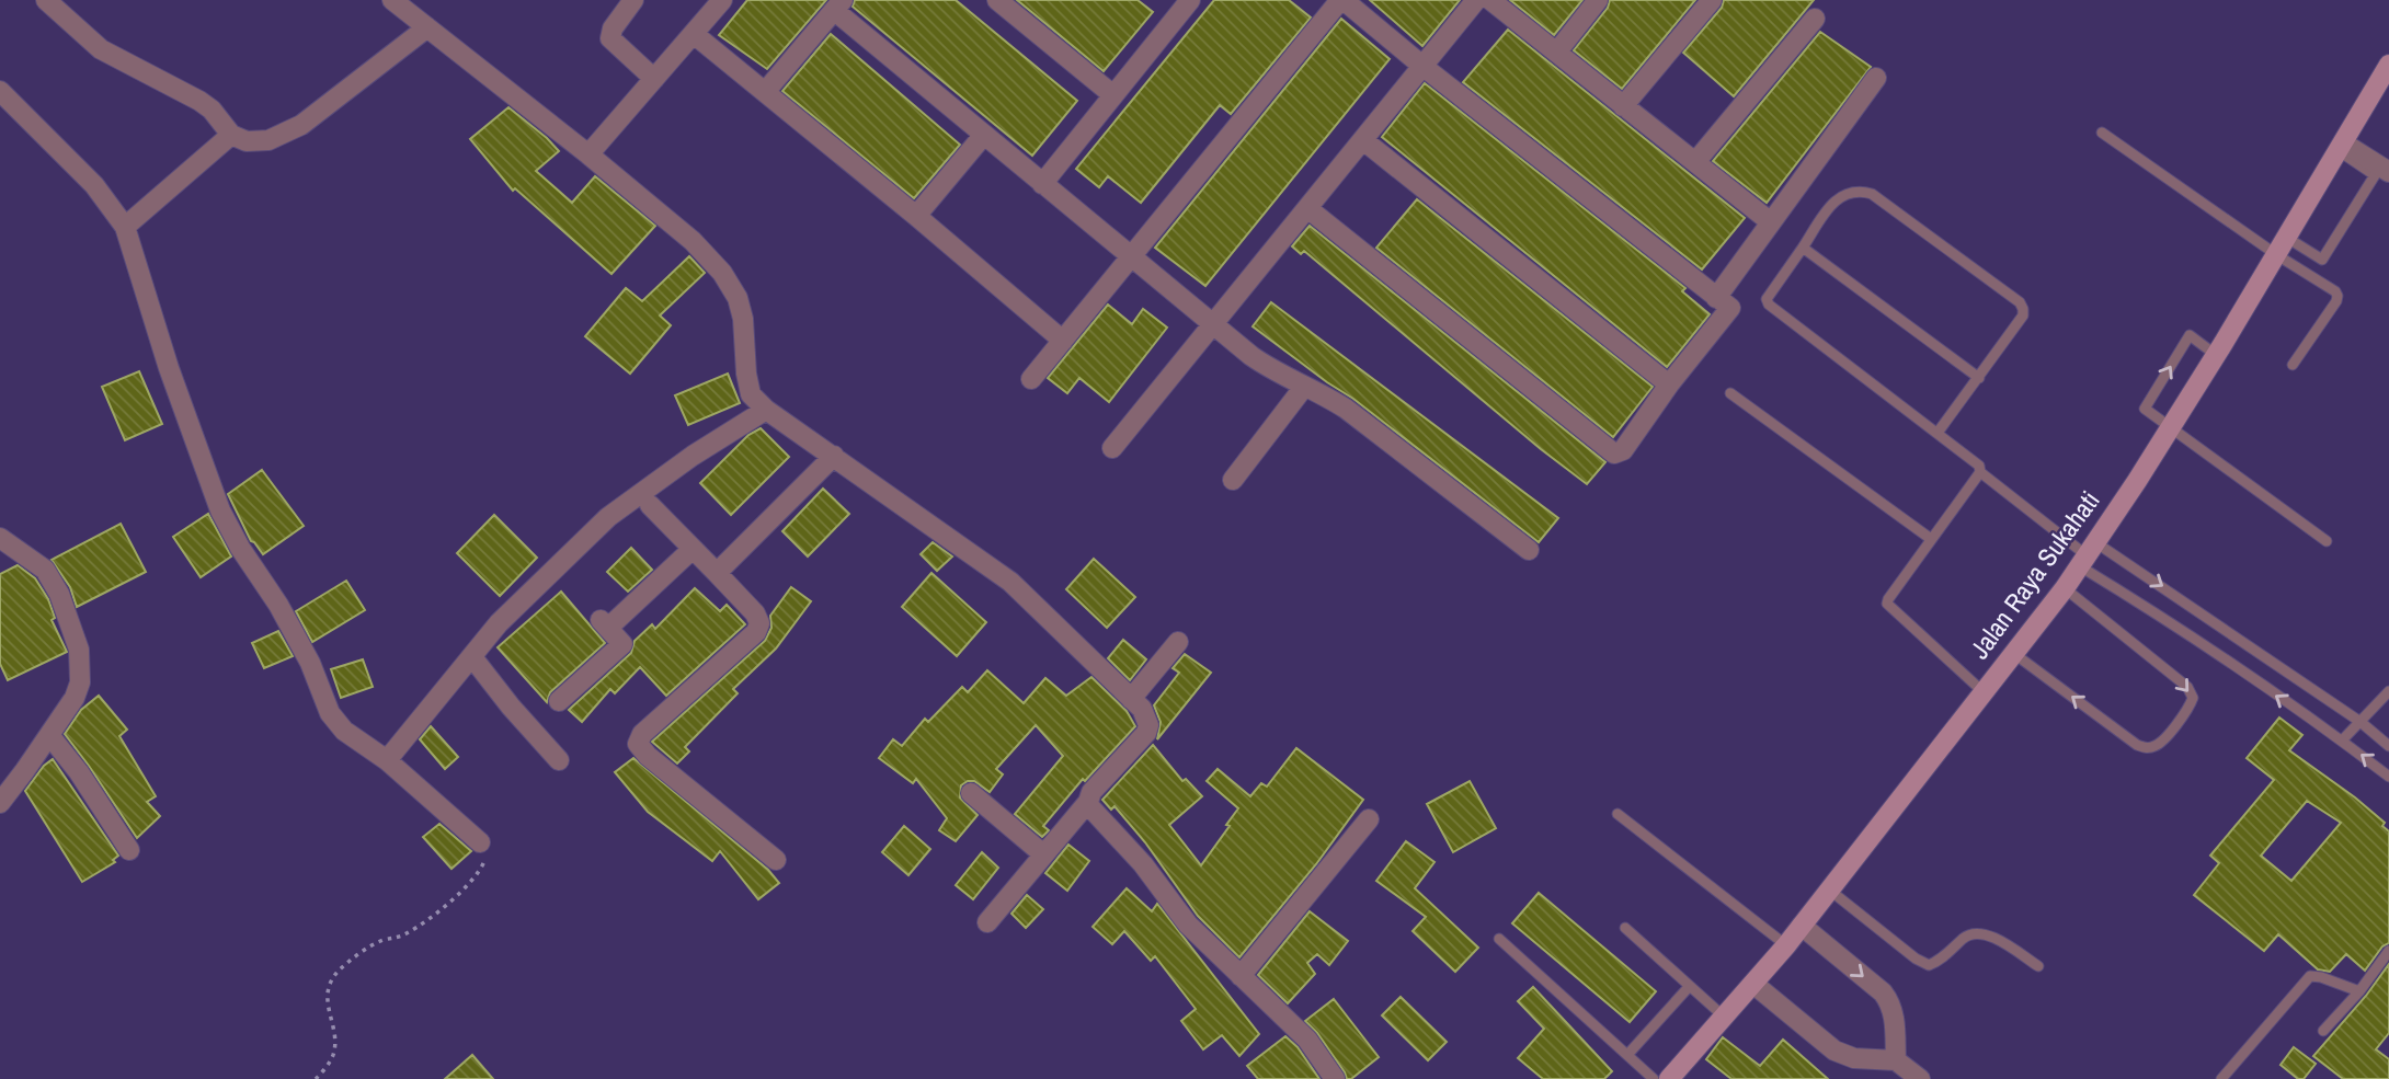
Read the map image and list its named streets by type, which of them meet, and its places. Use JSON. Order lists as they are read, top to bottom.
{
  "streets": {
    "main road": ["Jalan Raya Sukahati"]
  }
}
